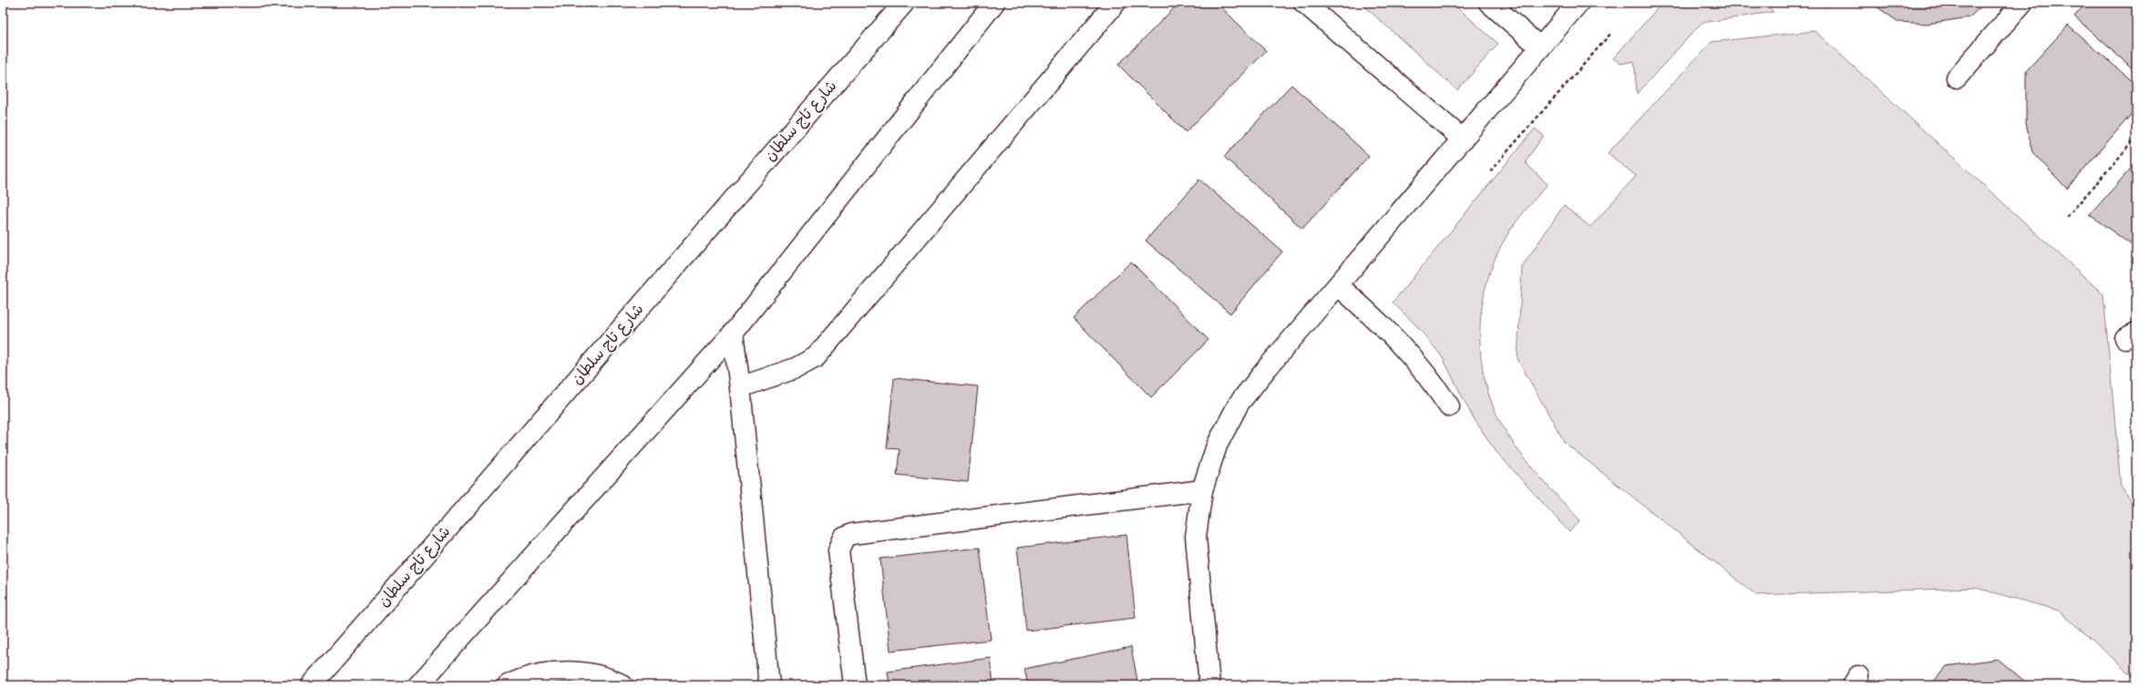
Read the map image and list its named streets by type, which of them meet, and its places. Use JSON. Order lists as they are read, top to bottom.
{
  "streets": {
    "street": ["شارع تاج سلطان"]
  }
}
